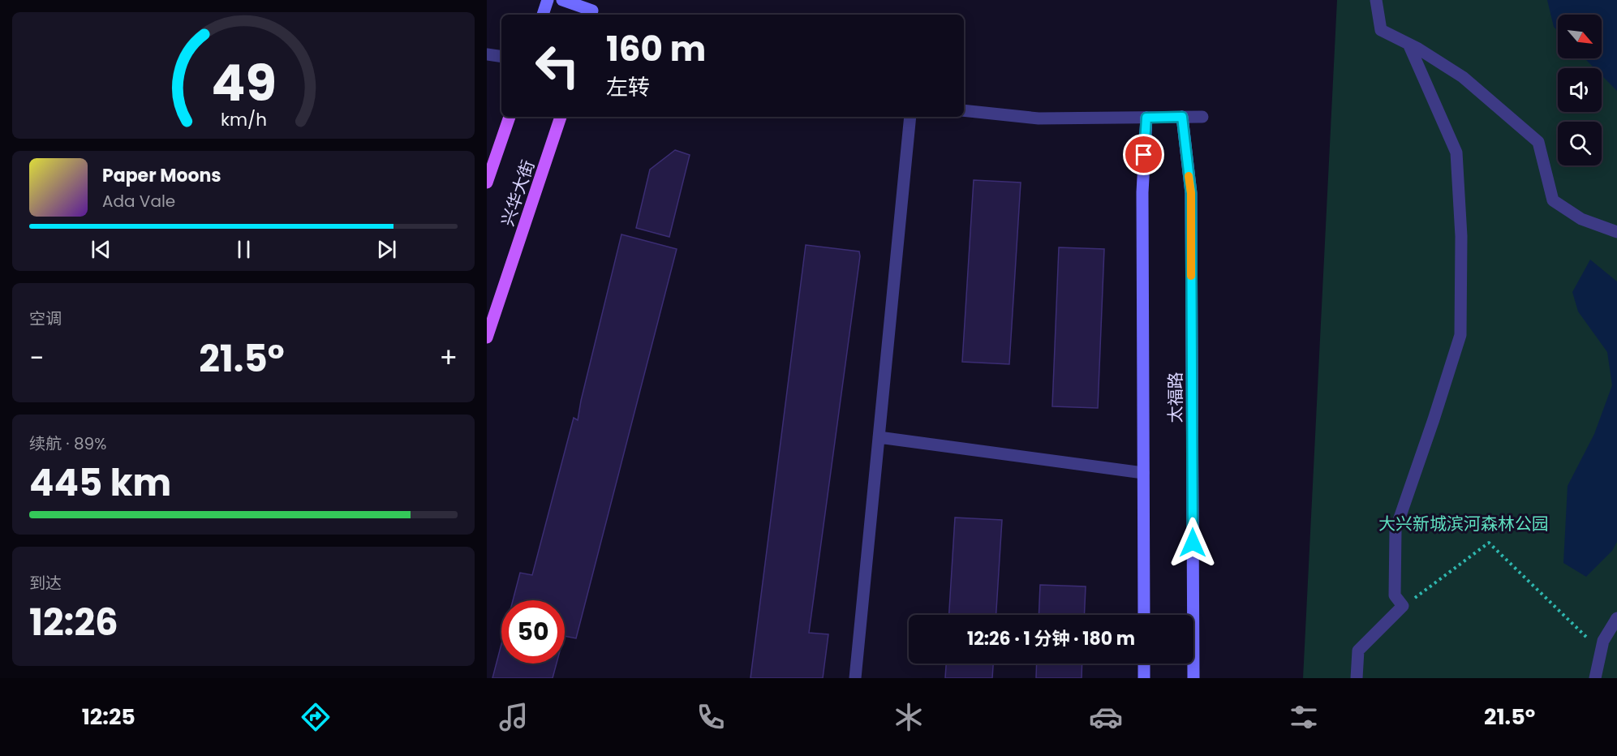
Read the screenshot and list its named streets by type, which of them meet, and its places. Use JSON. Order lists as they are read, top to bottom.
{
  "streets": {
    "main road": ["兴华大街", "太福路"]
  },
  "parks": ["大兴新城滨河森林公园"],
  "north": "bottom right",
  "page": {
    "turn": ["160 m", "左转"],
    "song": ["Paper Moons", "Ada Vale"],
    "tile": [
      "空调",
      ["续航 · 89%", "445 km"],
      ["到达", "12:26"]
    ],
    "heat": ["−", "21.5°", "+"],
    "limit": "50",
    "trip": "12:26 · 1 分钟 · 180 m",
    "tabs": ["12:25", "21.5°"],
    "gauge": ["49", "km/h"]
  }
}
